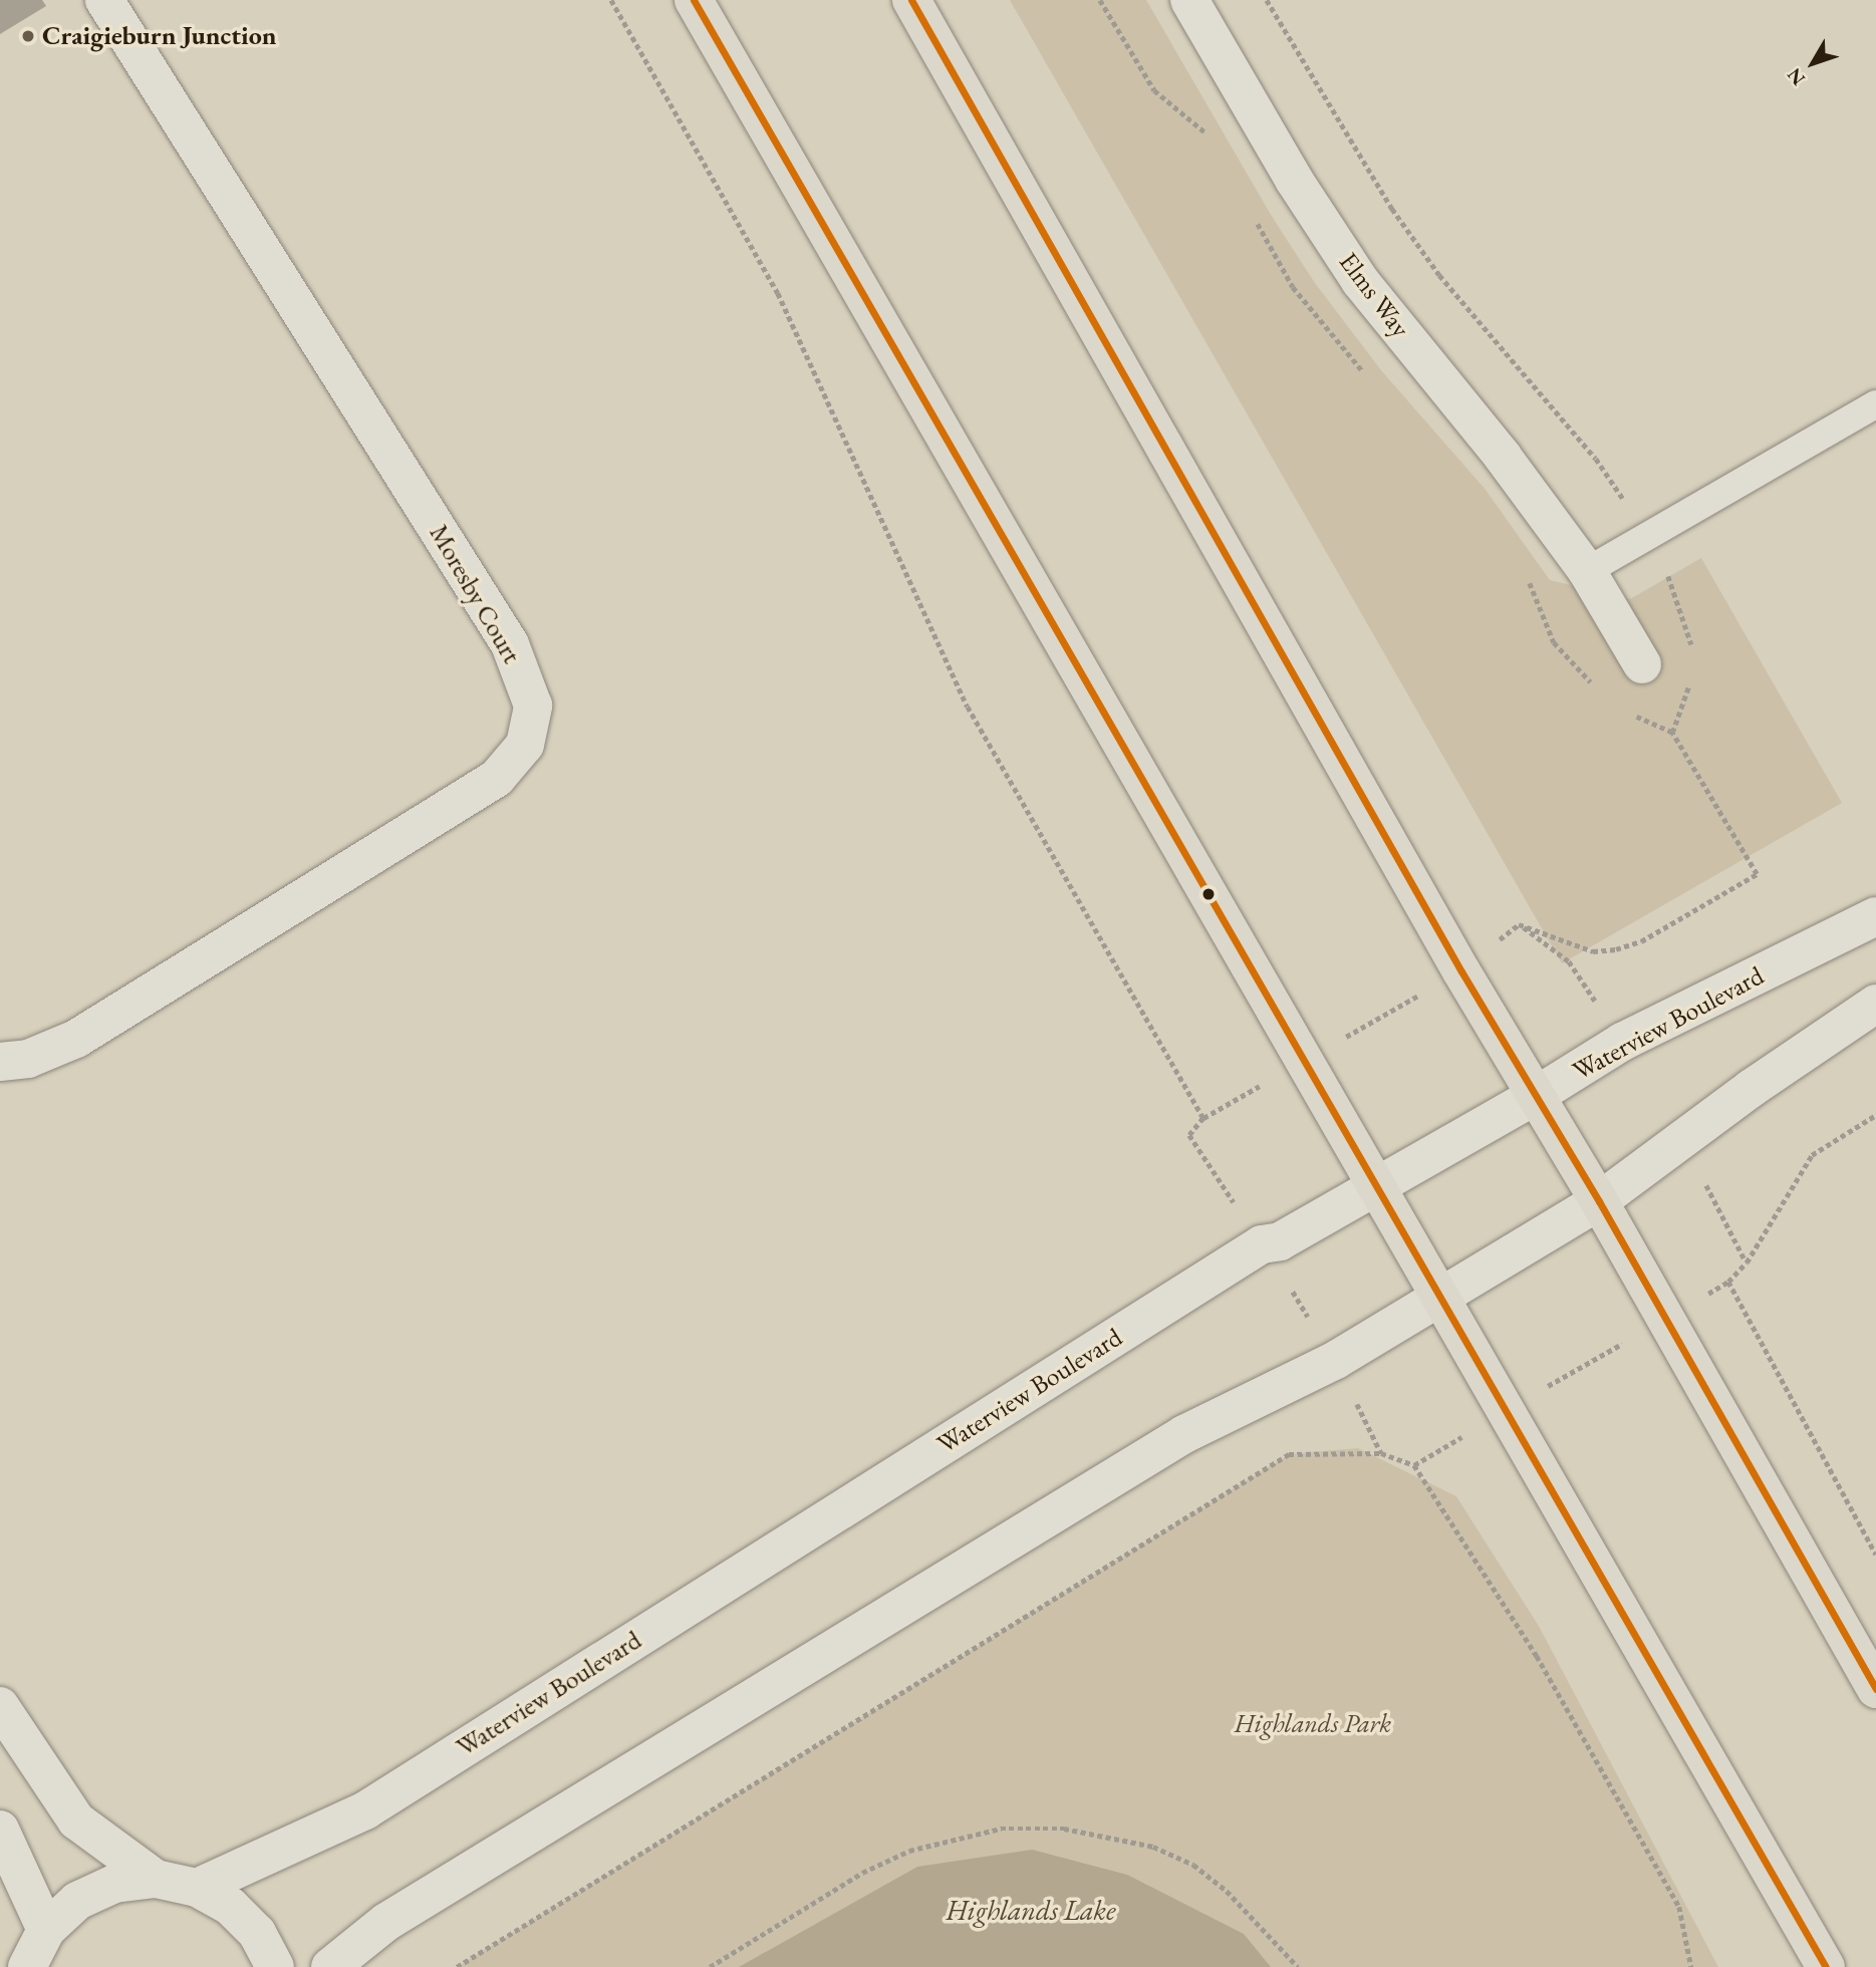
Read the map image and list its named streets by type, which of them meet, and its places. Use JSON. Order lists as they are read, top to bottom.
{
  "streets": {
    "street": ["Elms Way", "Moresby Court", "Waterview Boulevard"]
  },
  "water": ["Highlands Lake"],
  "parks": ["Highlands Park"],
  "places": ["Craigieburn Junction"],
  "north": "bottom left"
}
